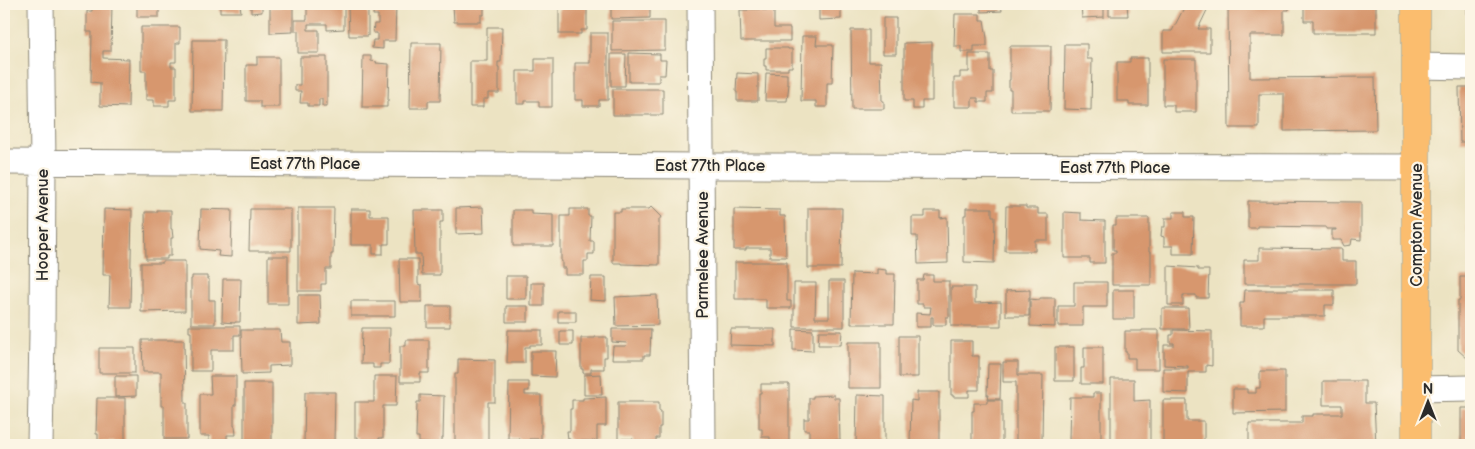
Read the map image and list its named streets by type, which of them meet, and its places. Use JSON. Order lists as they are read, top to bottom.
{
  "streets": {
    "main road": ["Compton Avenue"],
    "street": ["East 77th Place", "Hooper Avenue", "Parmelee Avenue"]
  },
  "crossings": [
    ["East 77th Place", "Hooper Avenue"],
    ["East 77th Place", "Compton Avenue"],
    ["East 77th Place", "Parmelee Avenue"]
  ],
  "north": "top"
}
